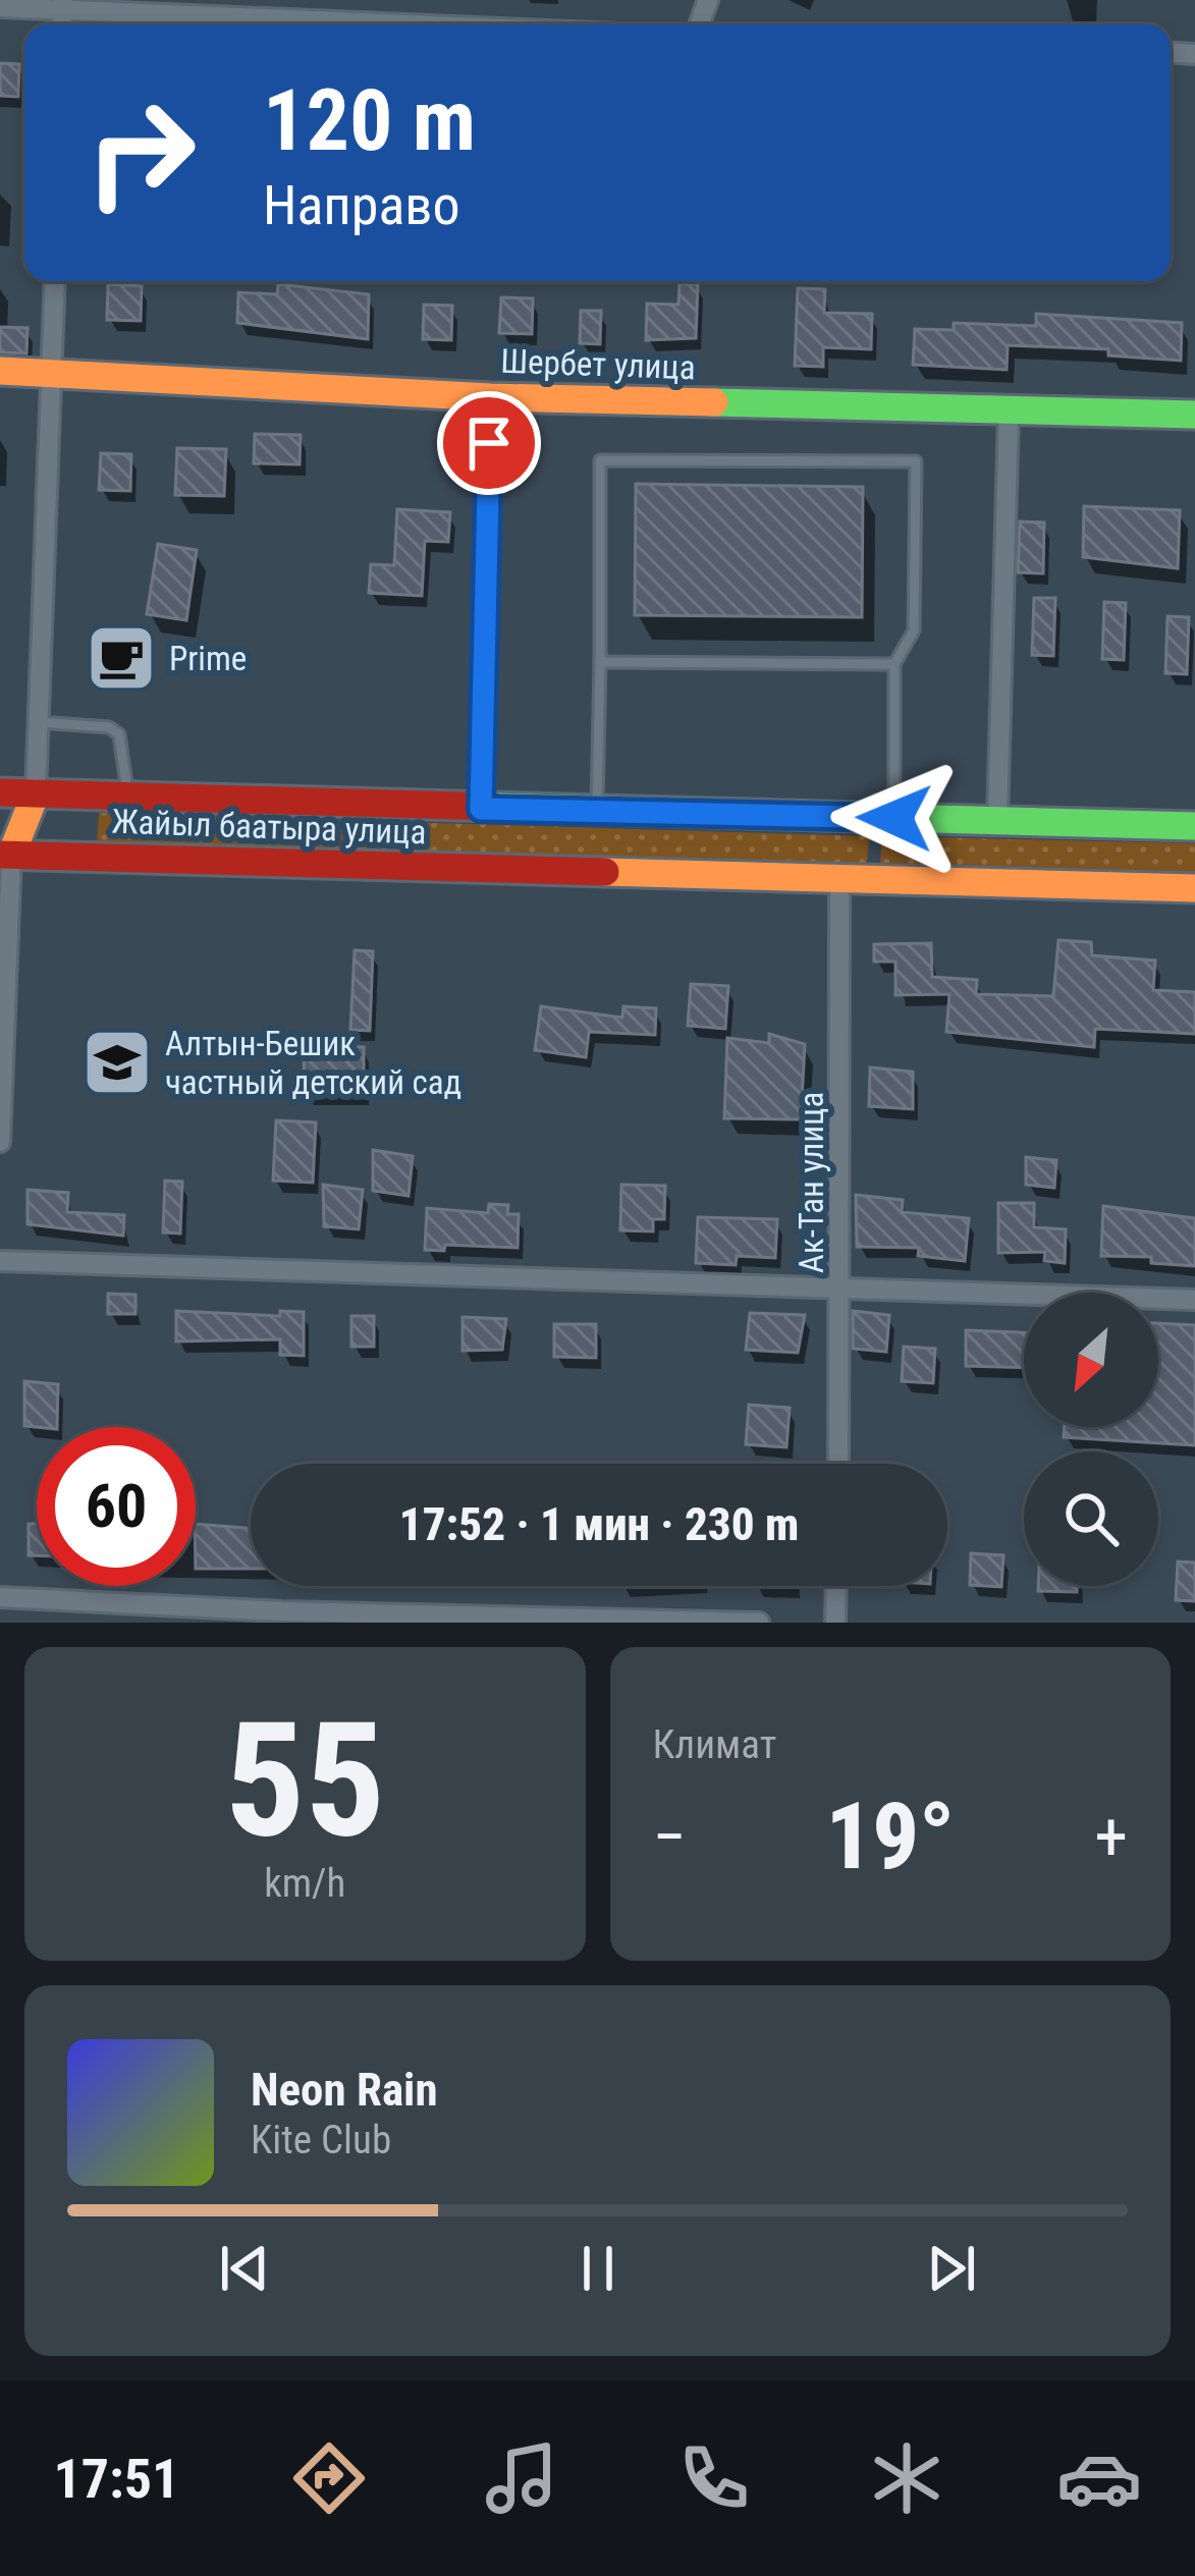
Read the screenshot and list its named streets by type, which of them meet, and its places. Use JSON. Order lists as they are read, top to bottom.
{
  "streets": {
    "main road": ["Шербет улица", "Жайыл баатыра улица"],
    "street": ["Ак-Тан улица"]
  },
  "crossings": [
    ["Жайыл баатыра улица", "Ак-Тан улица"]
  ],
  "places": {
    "cafe": ["Prime"],
    "school or university": ["Алтын-Бешик частный детский сад"]
  },
  "north": "bottom left",
  "page": {
    "turn": ["120 m", "Направо"],
    "limit": "60",
    "trip": "17:52 · 1 мин · 230 m",
    "tile": [
      ["55", "km/h"],
      "Климат"
    ],
    "heat": ["−", "19°", "+"],
    "song": ["Neon Rain", "Kite Club"],
    "tabs": "17:51"
  }
}
